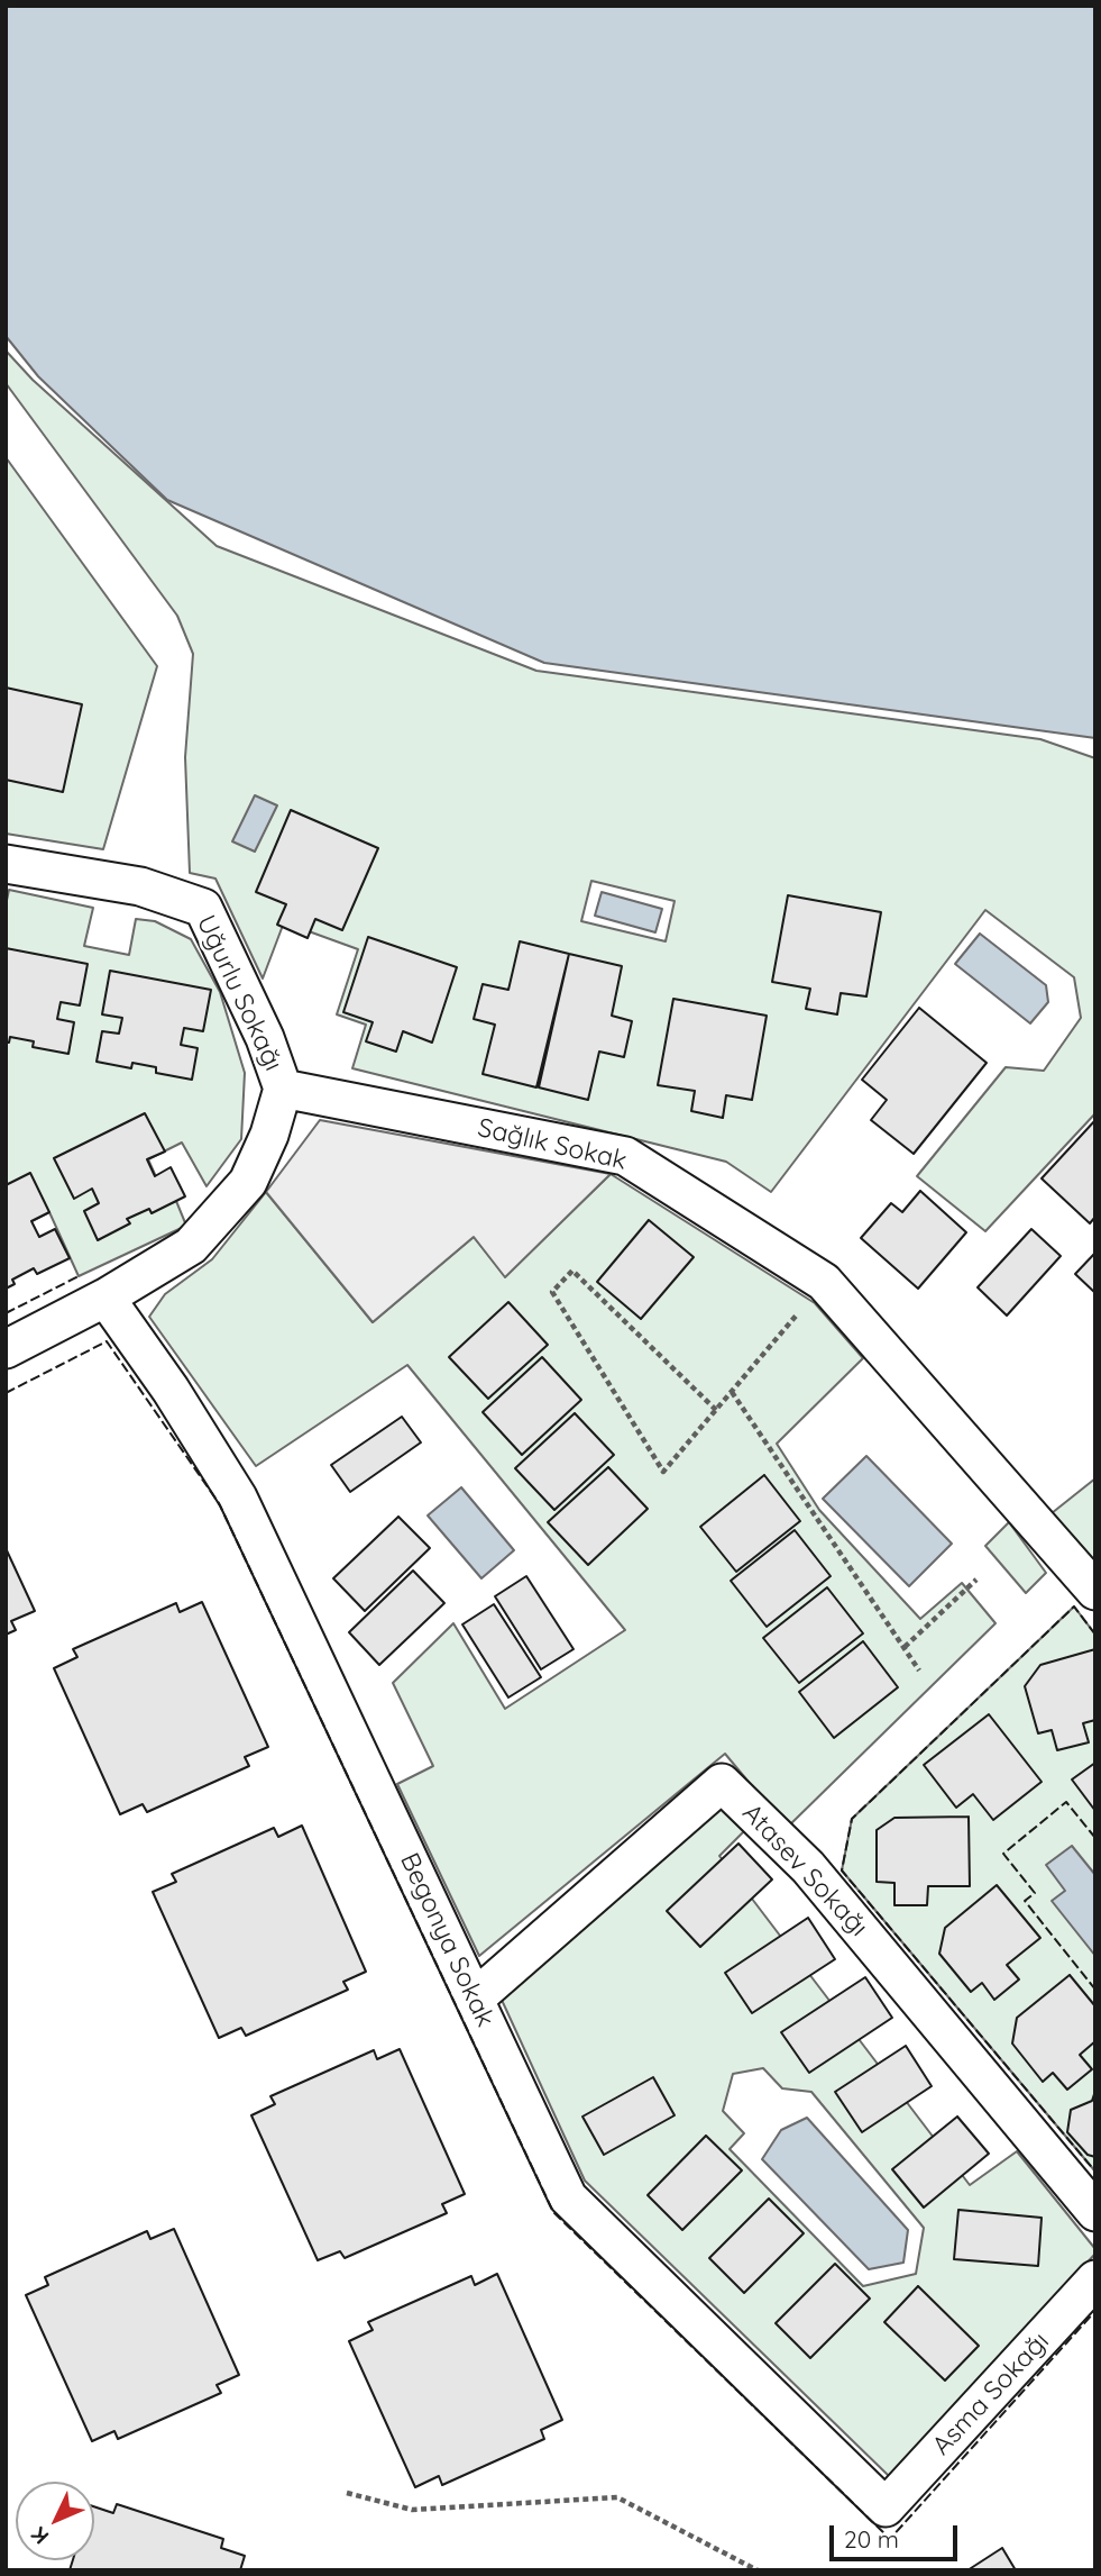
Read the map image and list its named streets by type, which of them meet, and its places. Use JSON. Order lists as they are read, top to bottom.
{
  "streets": {
    "street": [
      "Uğurlu Sokağı",
      "Sağlık Sokak",
      "Atasev Sokağı",
      "Begonya Sokak",
      "Asma Sokağı"
    ]
  },
  "crossings": [
    ["Uğurlu Sokağı", "Sağlık Sokak"],
    ["Atasev Sokağı", "Begonya Sokak"],
    ["Begonya Sokak", "Asma Sokağı"]
  ],
  "scale_bar": "20 m",
  "north": "bottom left"
}
